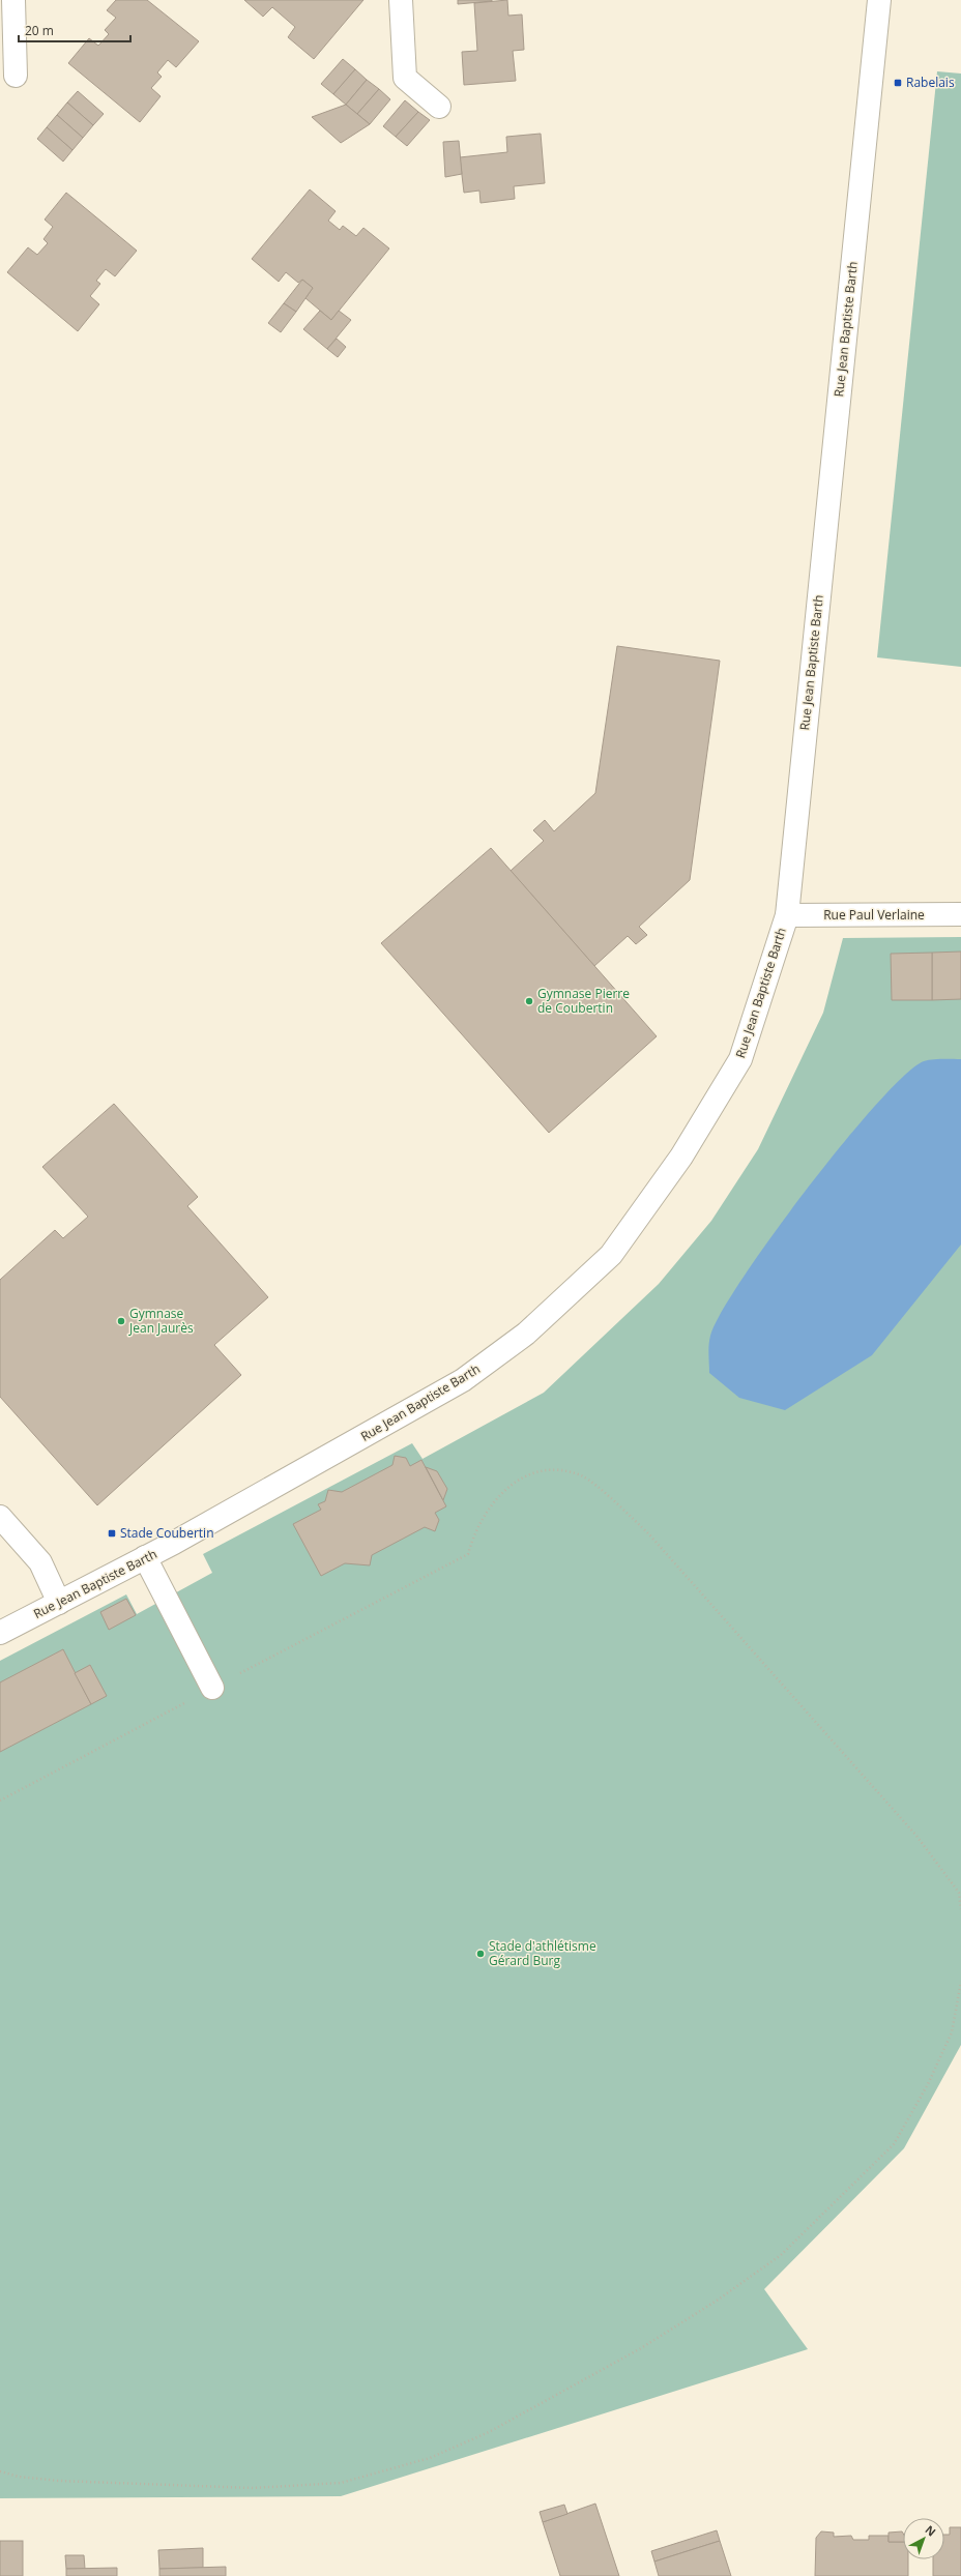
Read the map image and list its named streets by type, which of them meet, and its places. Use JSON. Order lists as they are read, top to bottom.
{
  "streets": {
    "street": ["Rue Jean Baptiste Barth", "Rue Paul Verlaine"]
  },
  "crossings": [
    ["Rue Jean Baptiste Barth", "Rue Paul Verlaine"]
  ],
  "places": {
    "transit": ["Rabelais", "Stade Coubertin"],
    "other": ["Gymnase Pierre de Coubertin", "Gymnase Jean Jaurès", "Stade d'athlétisme Gérard Burg"]
  },
  "scale_bar": "20 m",
  "north": "top right"
}
